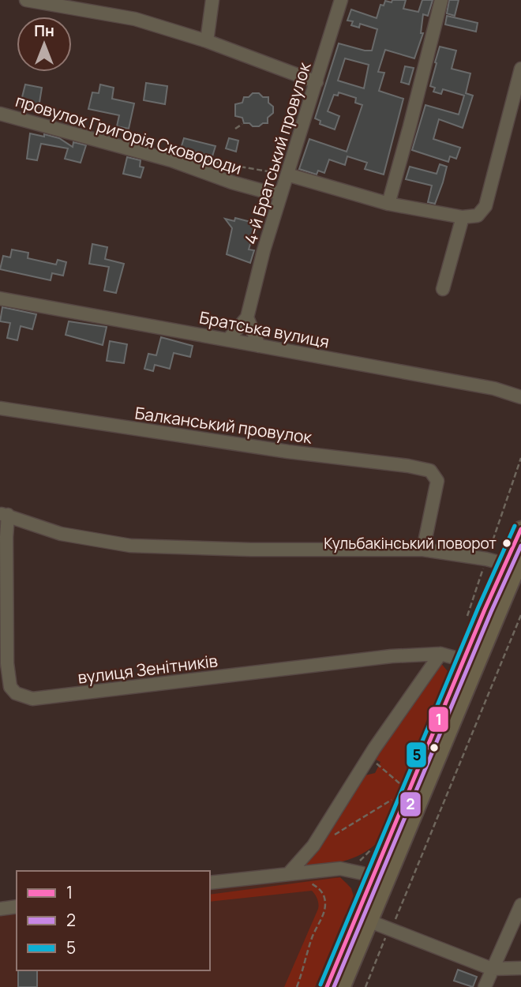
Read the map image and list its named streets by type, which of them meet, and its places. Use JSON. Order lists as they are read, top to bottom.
{
  "streets": {
    "street": [
      "провулок Григорія Сковороди",
      "4-й Братський провулок",
      "Братська вулиця",
      "Балканський провулок",
      "вулиця Зенітників"
    ]
  },
  "crossings": [
    ["провулок Григорія Сковороди", "4-й Братський провулок"],
    ["4-й Братський провулок", "Братська вулиця"]
  ],
  "places": ["Кульбакінський поворот"],
  "lines": ["transit line 5", "transit line 1", "transit line 2"],
  "legend": ["1", "2", "5"],
  "north": "top"
}
